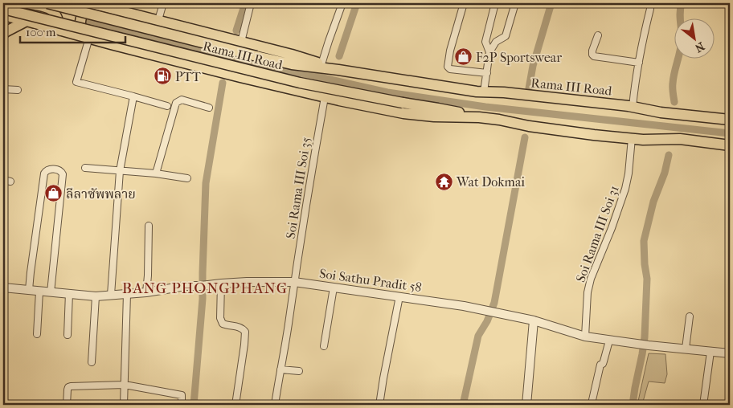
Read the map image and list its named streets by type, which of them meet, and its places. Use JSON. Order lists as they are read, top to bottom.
{
  "streets": {
    "main road": ["Rama III Road"],
    "street": ["Soi Rama III Soi 35", "Soi Rama III Soi 31", "Soi Sathu Pradit 58"]
  },
  "crossings": [
    ["Rama III Road", "Soi Rama III Soi 35"],
    ["Rama III Road", "Soi Rama III Soi 31"],
    ["Soi Rama III Soi 35", "Soi Sathu Pradit 58"],
    ["Soi Rama III Soi 31", "Soi Sathu Pradit 58"]
  ],
  "districts": ["BANG PHONGPHANG"],
  "places": {
    "shop": ["F2P Sportswear", "ลีลาซัพพลาย"],
    "fuel station": ["PTT"],
    "temple": ["Wat Dokmai"]
  },
  "scale_bar": "100 m",
  "north": "bottom right"
}
